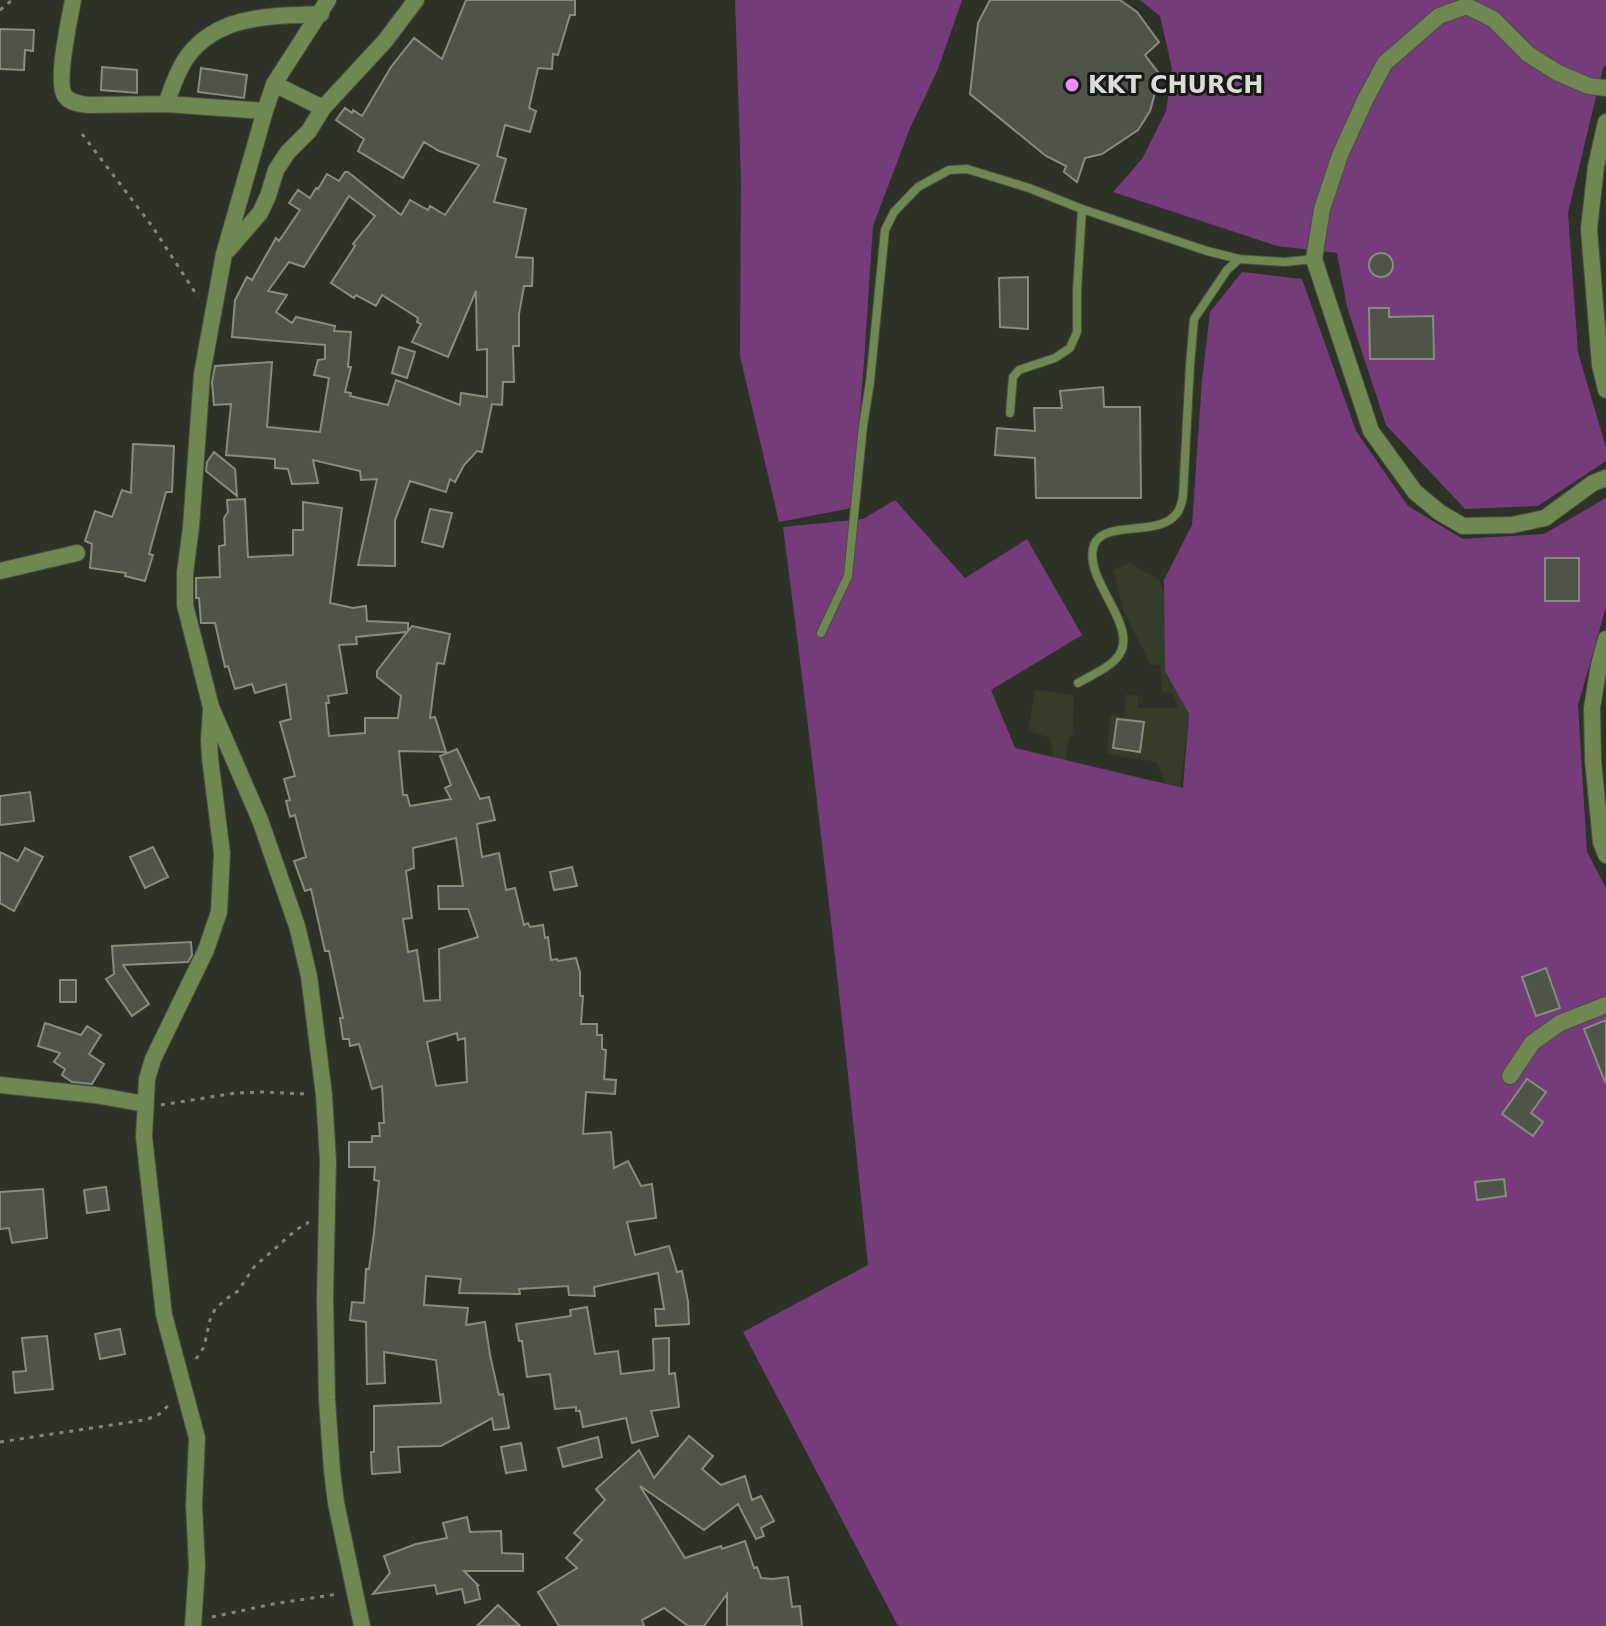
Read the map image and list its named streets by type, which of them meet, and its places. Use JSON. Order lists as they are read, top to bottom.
{
  "places": ["KKT CHURCH"]
}
